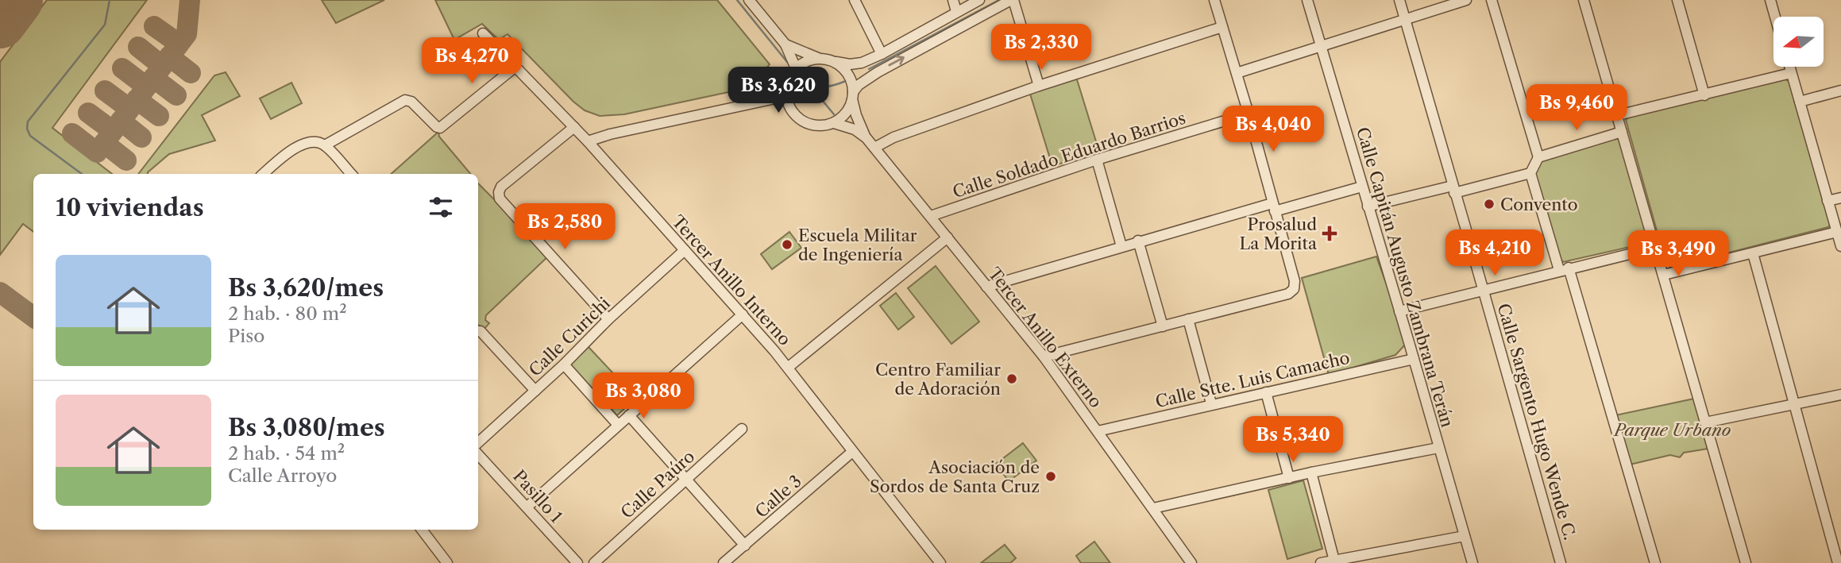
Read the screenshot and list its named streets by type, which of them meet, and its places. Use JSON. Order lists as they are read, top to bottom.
{
  "streets": {
    "street": [
      "Calle Soldado Eduardo Barrios",
      "Calle Capitán Augusto Zambrana Terán",
      "Tercer Anillo Interno",
      "Calle Curichi",
      "Tercer Anillo Externo",
      "Calle Stte. Luis Camacho",
      "Calle Sargento Hugo Wende C.",
      "Calle Paúro",
      "Pasillo 1",
      "Calle 3"
    ]
  },
  "crossings": [
    ["Calle Soldado Eduardo Barrios", "Tercer Anillo Externo"],
    ["Calle Capitán Augusto Zambrana Terán", "Calle Stte. Luis Camacho"],
    ["Tercer Anillo Interno", "Calle Curichi"],
    ["Tercer Anillo Interno", "Calle 3"],
    ["Tercer Anillo Externo", "Calle Stte. Luis Camacho"]
  ],
  "parks": ["Parque Urbano"],
  "places": {
    "other": [
      "Convento",
      "Escuela Militar de Ingeniería",
      "Centro Familiar de Adoración",
      "Asociación de Sordos de Santa Cruz"
    ],
    "health": ["Prosalud La Morita"]
  },
  "north": "left",
  "page": {
    "price": [
      "Bs 2,330",
      "Bs 4,270",
      "Bs 3,620",
      "Bs 9,460",
      "Bs 4,040",
      "Bs 2,580",
      "Bs 4,210",
      "Bs 3,490",
      "Bs 3,080",
      "Bs 5,340"
    ],
    "heading": "10 viviendas",
    "list": [
      {
        "name": "Bs 3,620/mes",
        "note": "2 hab. · 80 m² · Piso"
      },
      {
        "name": "Bs 3,080/mes",
        "note": "2 hab. · 54 m² · Calle Arroyo"
      }
    ]
  }
}
